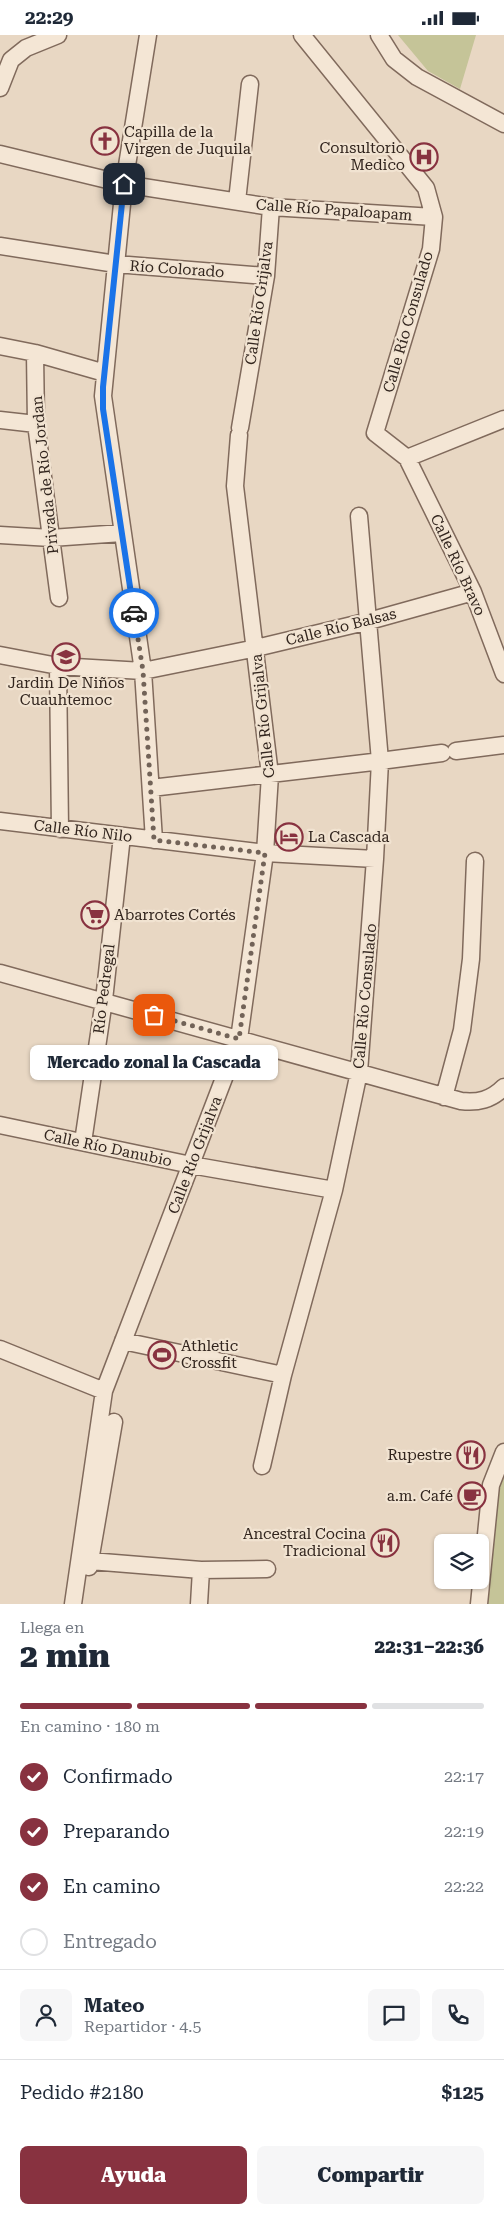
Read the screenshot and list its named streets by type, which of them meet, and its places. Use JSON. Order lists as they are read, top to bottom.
{
  "streets": {
    "street": [
      "Calle Río Papaloapam",
      "Río Colorado",
      "Calle Río Grijalva",
      "Calle Río Consulado",
      "Privada de Río Jordan",
      "Calle Río Bravo",
      "Calle Río Balsas",
      "Calle Río Nilo",
      "Río Pedregal",
      "Calle Río Danubio"
    ]
  },
  "crossings": [
    ["Calle Río Papaloapam", "Calle Río Grijalva"],
    ["Calle Río Papaloapam", "Calle Río Consulado"],
    ["Río Colorado", "Calle Río Grijalva"],
    ["Calle Río Grijalva", "Calle Río Balsas"],
    ["Calle Río Grijalva", "Calle Río Nilo"],
    ["Calle Río Grijalva", "Calle Río Danubio"],
    ["Calle Río Consulado", "Calle Río Bravo"],
    ["Calle Río Consulado", "Calle Río Balsas"],
    ["Calle Río Consulado", "Calle Río Nilo"],
    ["Calle Río Consulado", "Calle Río Danubio"],
    ["Calle Río Bravo", "Calle Río Balsas"],
    ["Calle Río Nilo", "Río Pedregal"],
    ["Río Pedregal", "Calle Río Danubio"]
  ],
  "places": {
    "church": ["Capilla de la Virgen de Juquila"],
    "hospital": ["Consultorio Medico"],
    "school or university": ["Jardin De Niños Cuauhtemoc"],
    "hotel": ["La Cascada"],
    "supermarket": ["Abarrotes Cortés"],
    "other": ["Mercado zonal la Cascada"],
    "sports": ["Athletic Crossfit"],
    "restaurant": ["Rupestre", "Ancestral Cocina Tradicional"],
    "cafe": ["a.m. Café"]
  },
  "page": {
    "status": "22:29",
    "bubble": "Mercado zonal la Cascada",
    "heading": ["2 min", "Llega en", "22:31–22:36"],
    "panel": [
      "Mateo",
      "Repartidor · 4.5",
      "Pedido #2180",
      "$125"
    ],
    "bar": "En camino · 180 m",
    "list": [
      ["Confirmado", "22:17"],
      ["Preparando", "22:19"],
      ["En camino", "22:22"],
      "Entregado"
    ],
    "buttons": ["Ayuda", "Compartir"]
  }
}
